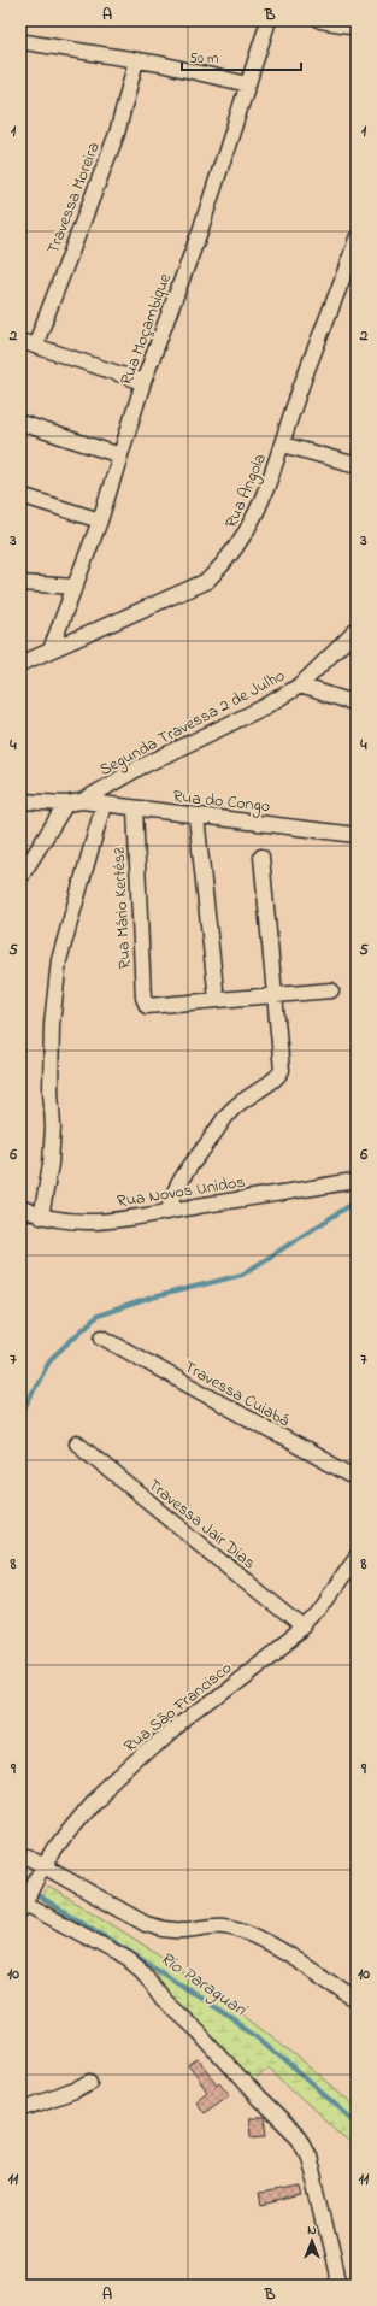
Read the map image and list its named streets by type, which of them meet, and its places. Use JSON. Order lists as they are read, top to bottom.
{
  "streets": {
    "street": [
      "Travessa Moreira",
      "Rua Moçambique",
      "Rua Angola",
      "Segunda Travessa 2 de Julho",
      "Rua do Congo",
      "Rua Mário Kertész",
      "Rua Novos Unidos",
      "Travessa Cuiabá",
      "Travessa Jair Dias",
      "Rua São Francisco"
    ]
  },
  "crossings": [
    ["Rua Moçambique", "Rua Angola"],
    ["Segunda Travessa 2 de Julho", "Rua do Congo"],
    ["Rua do Congo", "Rua Mário Kertész"],
    ["Travessa Jair Dias", "Rua São Francisco"]
  ],
  "water": ["Rio Paraguari"],
  "scale_bar": "50 m",
  "north": "top",
  "grid": {
    "columns": ["A", "B"],
    "rows": [
      "1",
      "2",
      "3",
      "4",
      "5",
      "6",
      "7",
      "8",
      "9",
      "10",
      "11"
    ]
  }
}
